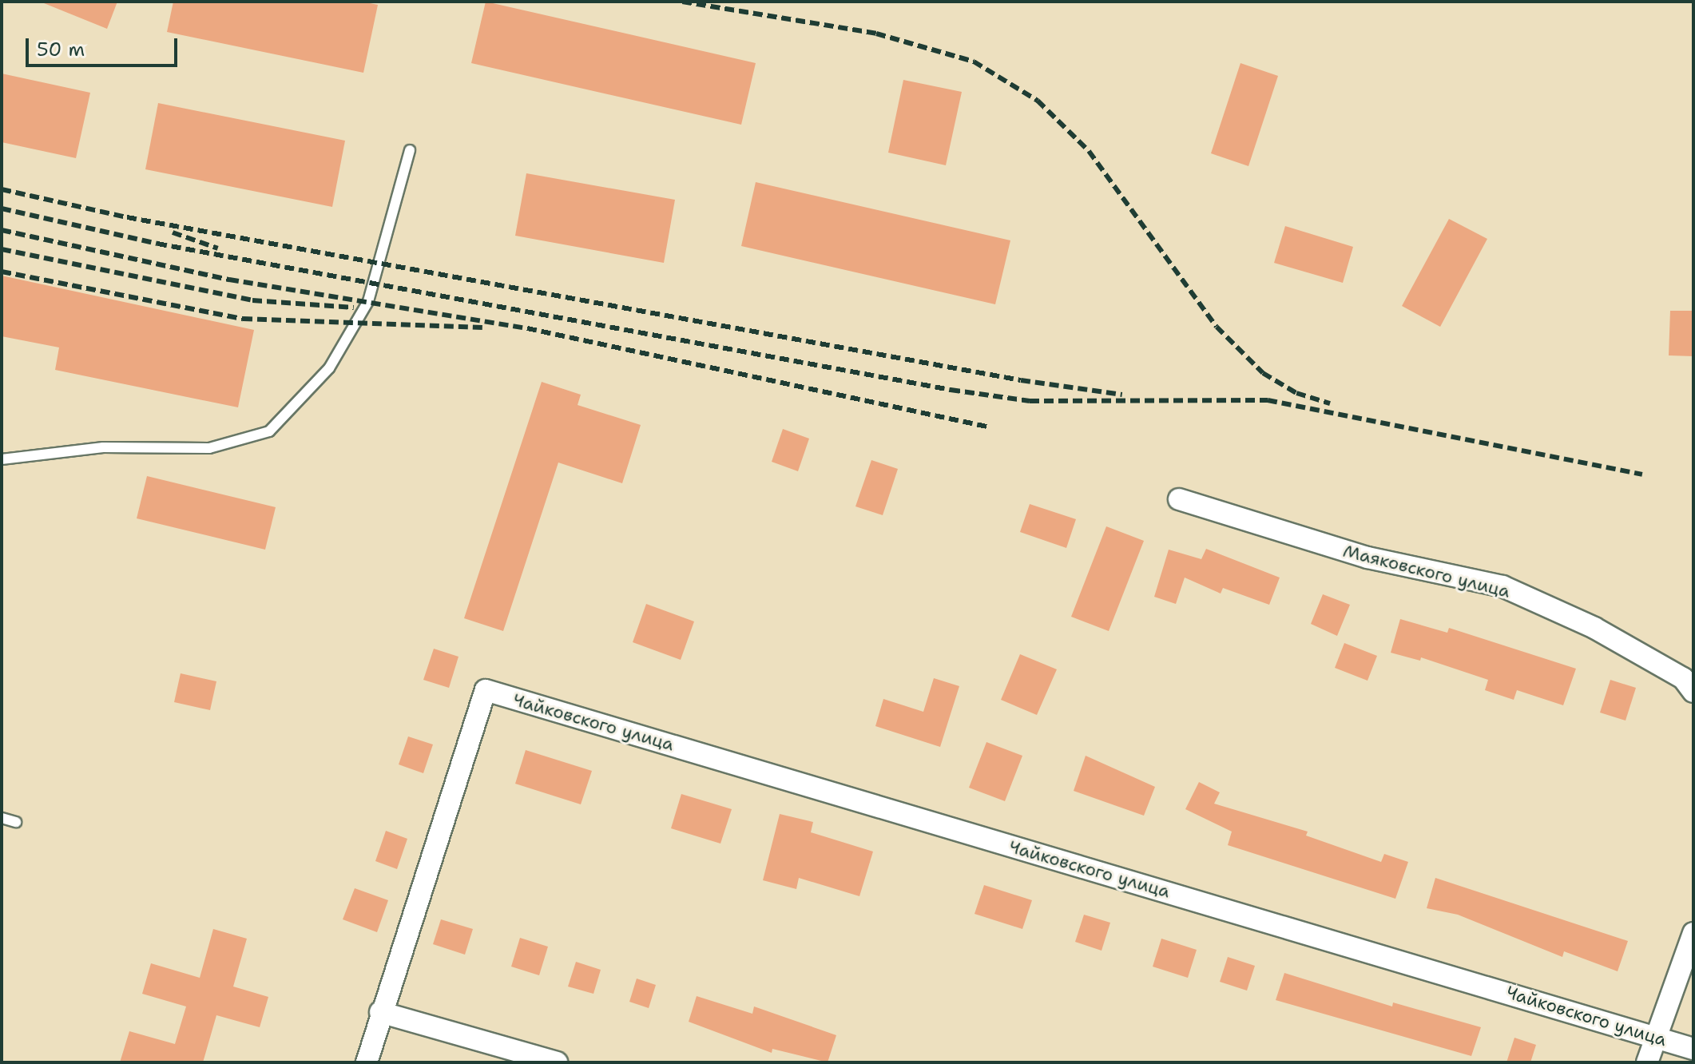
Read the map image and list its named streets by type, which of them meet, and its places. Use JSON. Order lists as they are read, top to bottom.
{
  "streets": {
    "street": ["Маяковского улица", "Чайковского улица"]
  },
  "scale_bar": "50 m"
}
